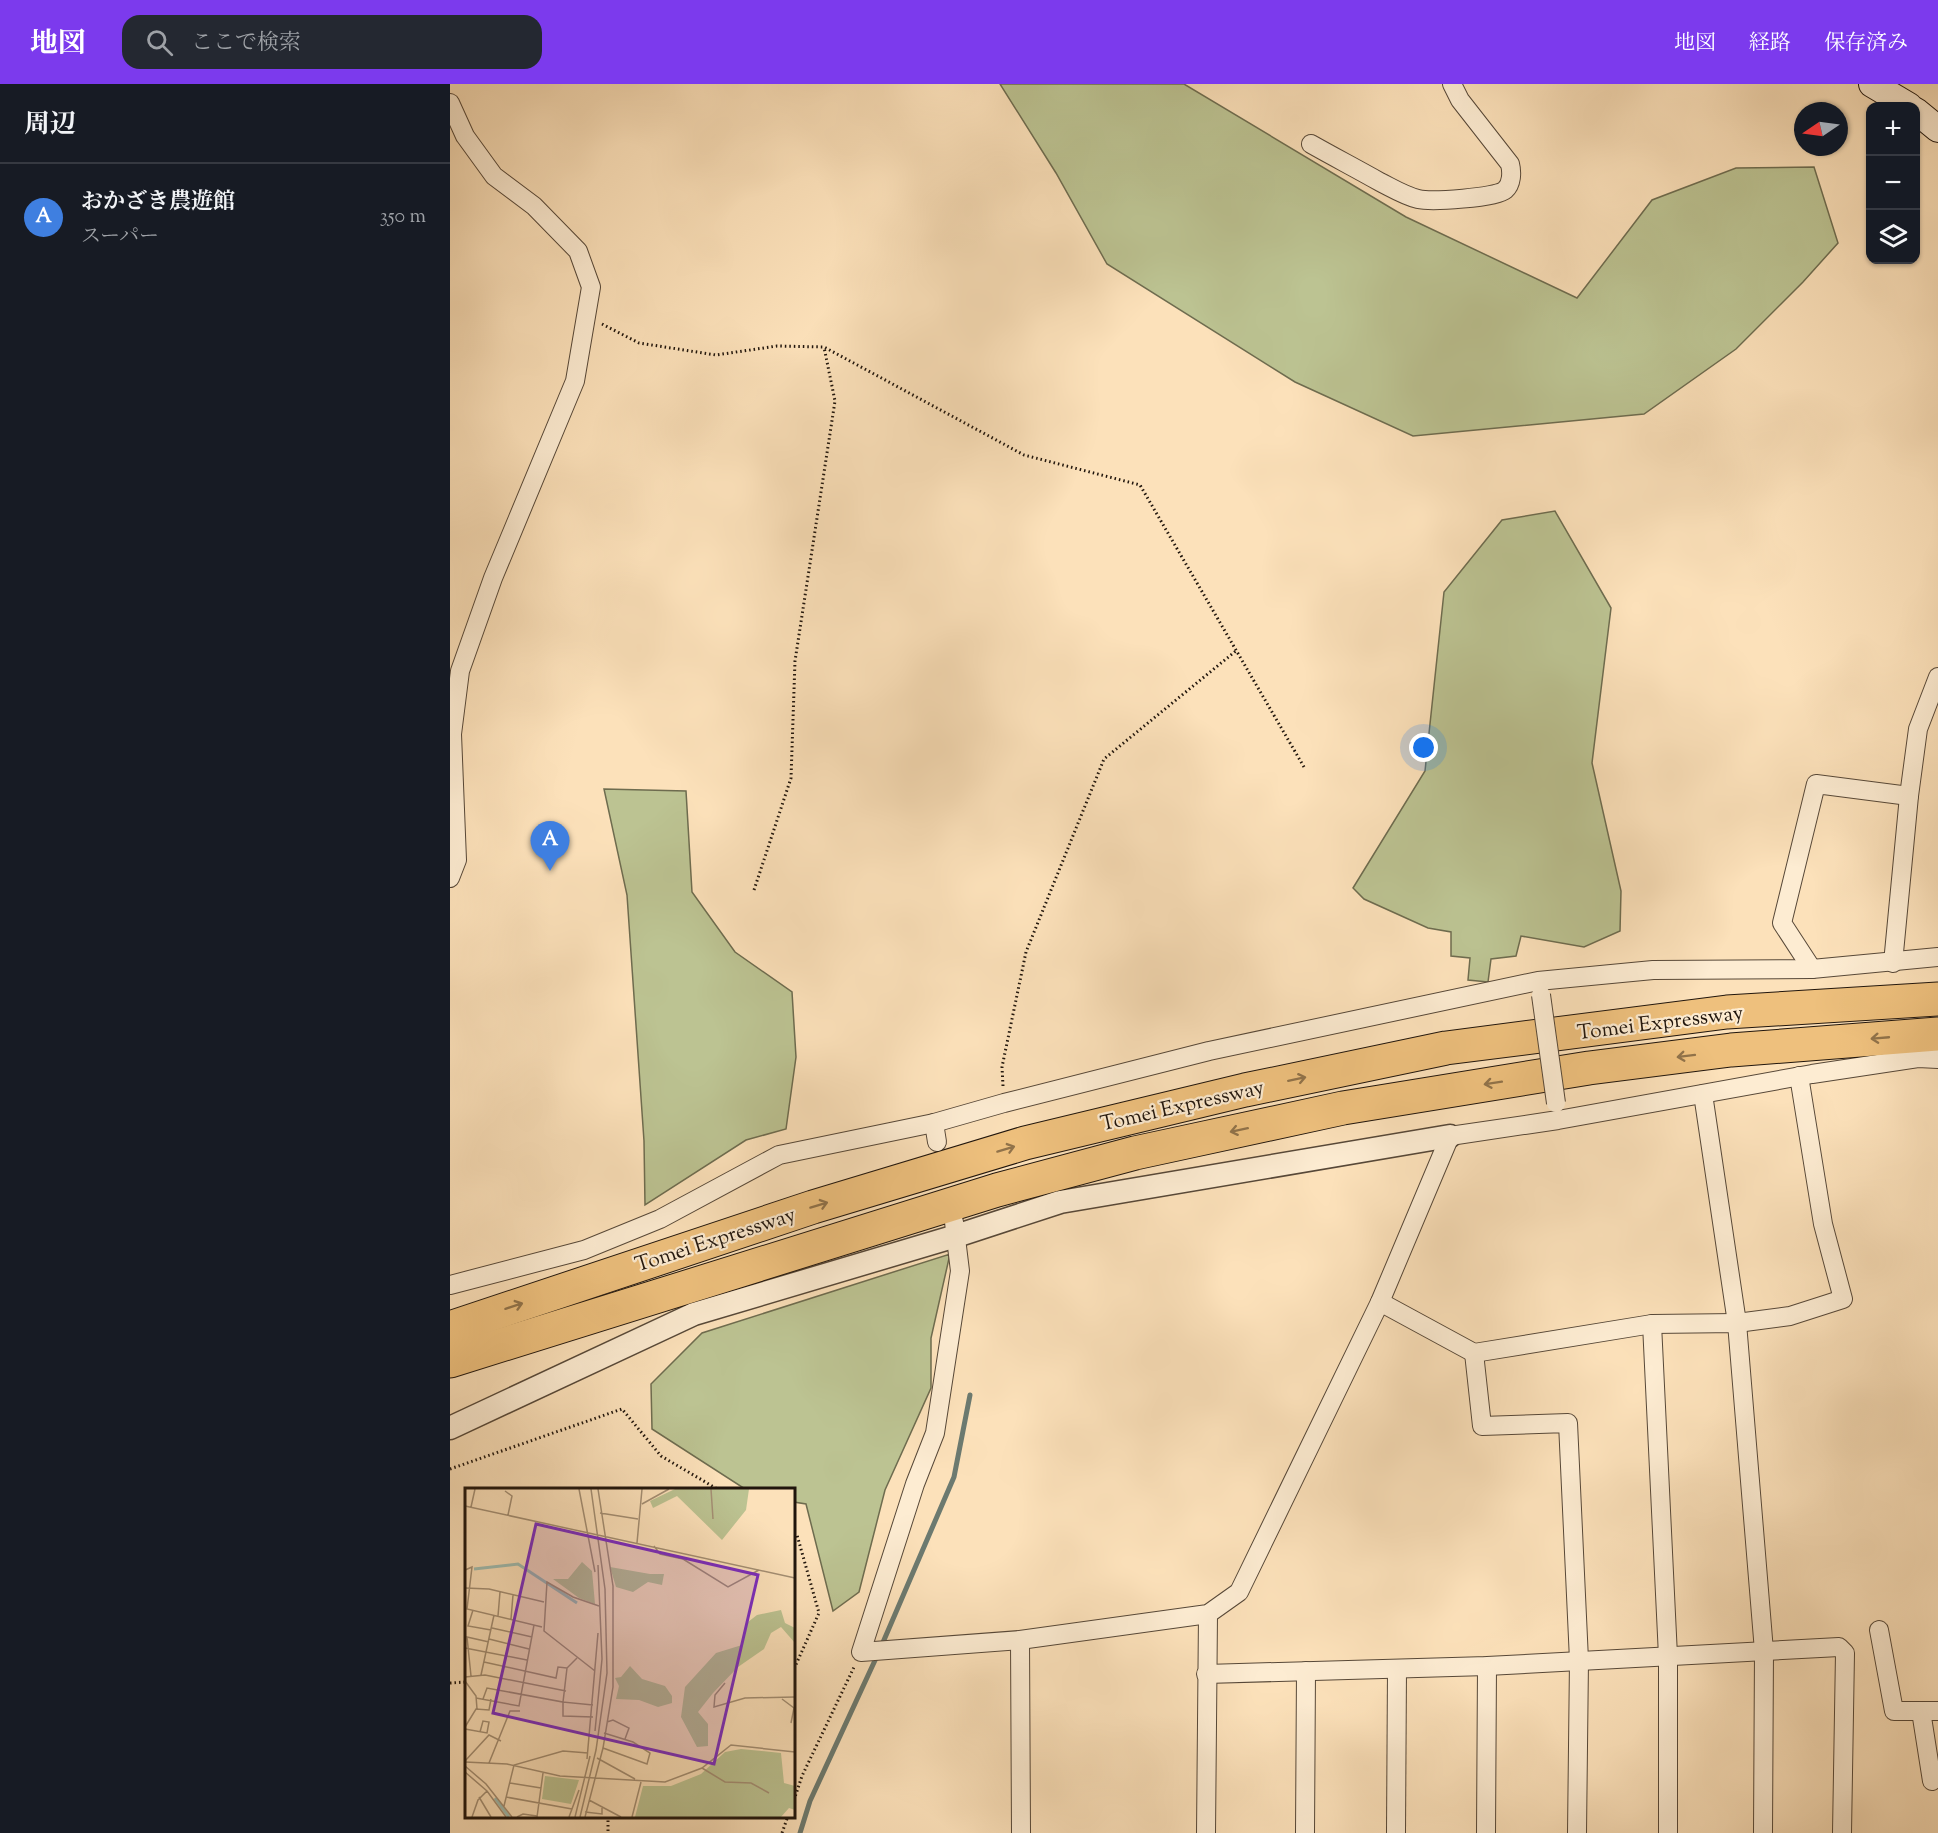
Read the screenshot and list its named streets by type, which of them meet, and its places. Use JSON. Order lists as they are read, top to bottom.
{
  "streets": {
    "highway": ["Tomei Expressway"]
  },
  "north": "left",
  "page": {
    "header": "地図",
    "search": "ここで検索",
    "nav": ["地図", "経路", "保存済み"],
    "heading": "周辺",
    "map_buttons": ["+", "−"],
    "list": [
      {
        "mark": "A",
        "name": "おかざき農遊館",
        "note": "スーパー",
        "value": "350 m"
      }
    ],
    "pins": "A"
  }
}
